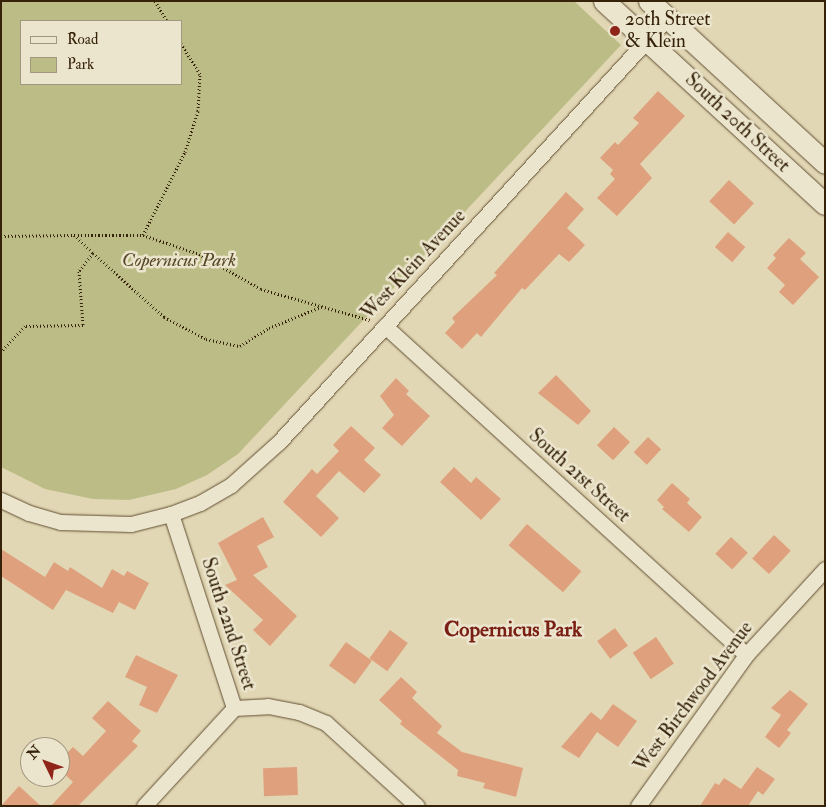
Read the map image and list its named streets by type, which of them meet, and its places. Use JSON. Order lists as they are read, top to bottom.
{
  "streets": {
    "street": [
      "South 20th Street",
      "West Klein Avenue",
      "South 21st Street",
      "South 22nd Street",
      "West Birchwood Avenue"
    ]
  },
  "crossings": [
    ["South 20th Street", "West Klein Avenue"],
    ["West Klein Avenue", "South 21st Street"],
    ["West Klein Avenue", "South 22nd Street"],
    ["South 21st Street", "West Birchwood Avenue"]
  ],
  "districts": ["Copernicus Park"],
  "parks": ["Copernicus Park"],
  "places": ["20th Street & Klein"],
  "legend": ["Road", "Park"],
  "north": "top left"
}
